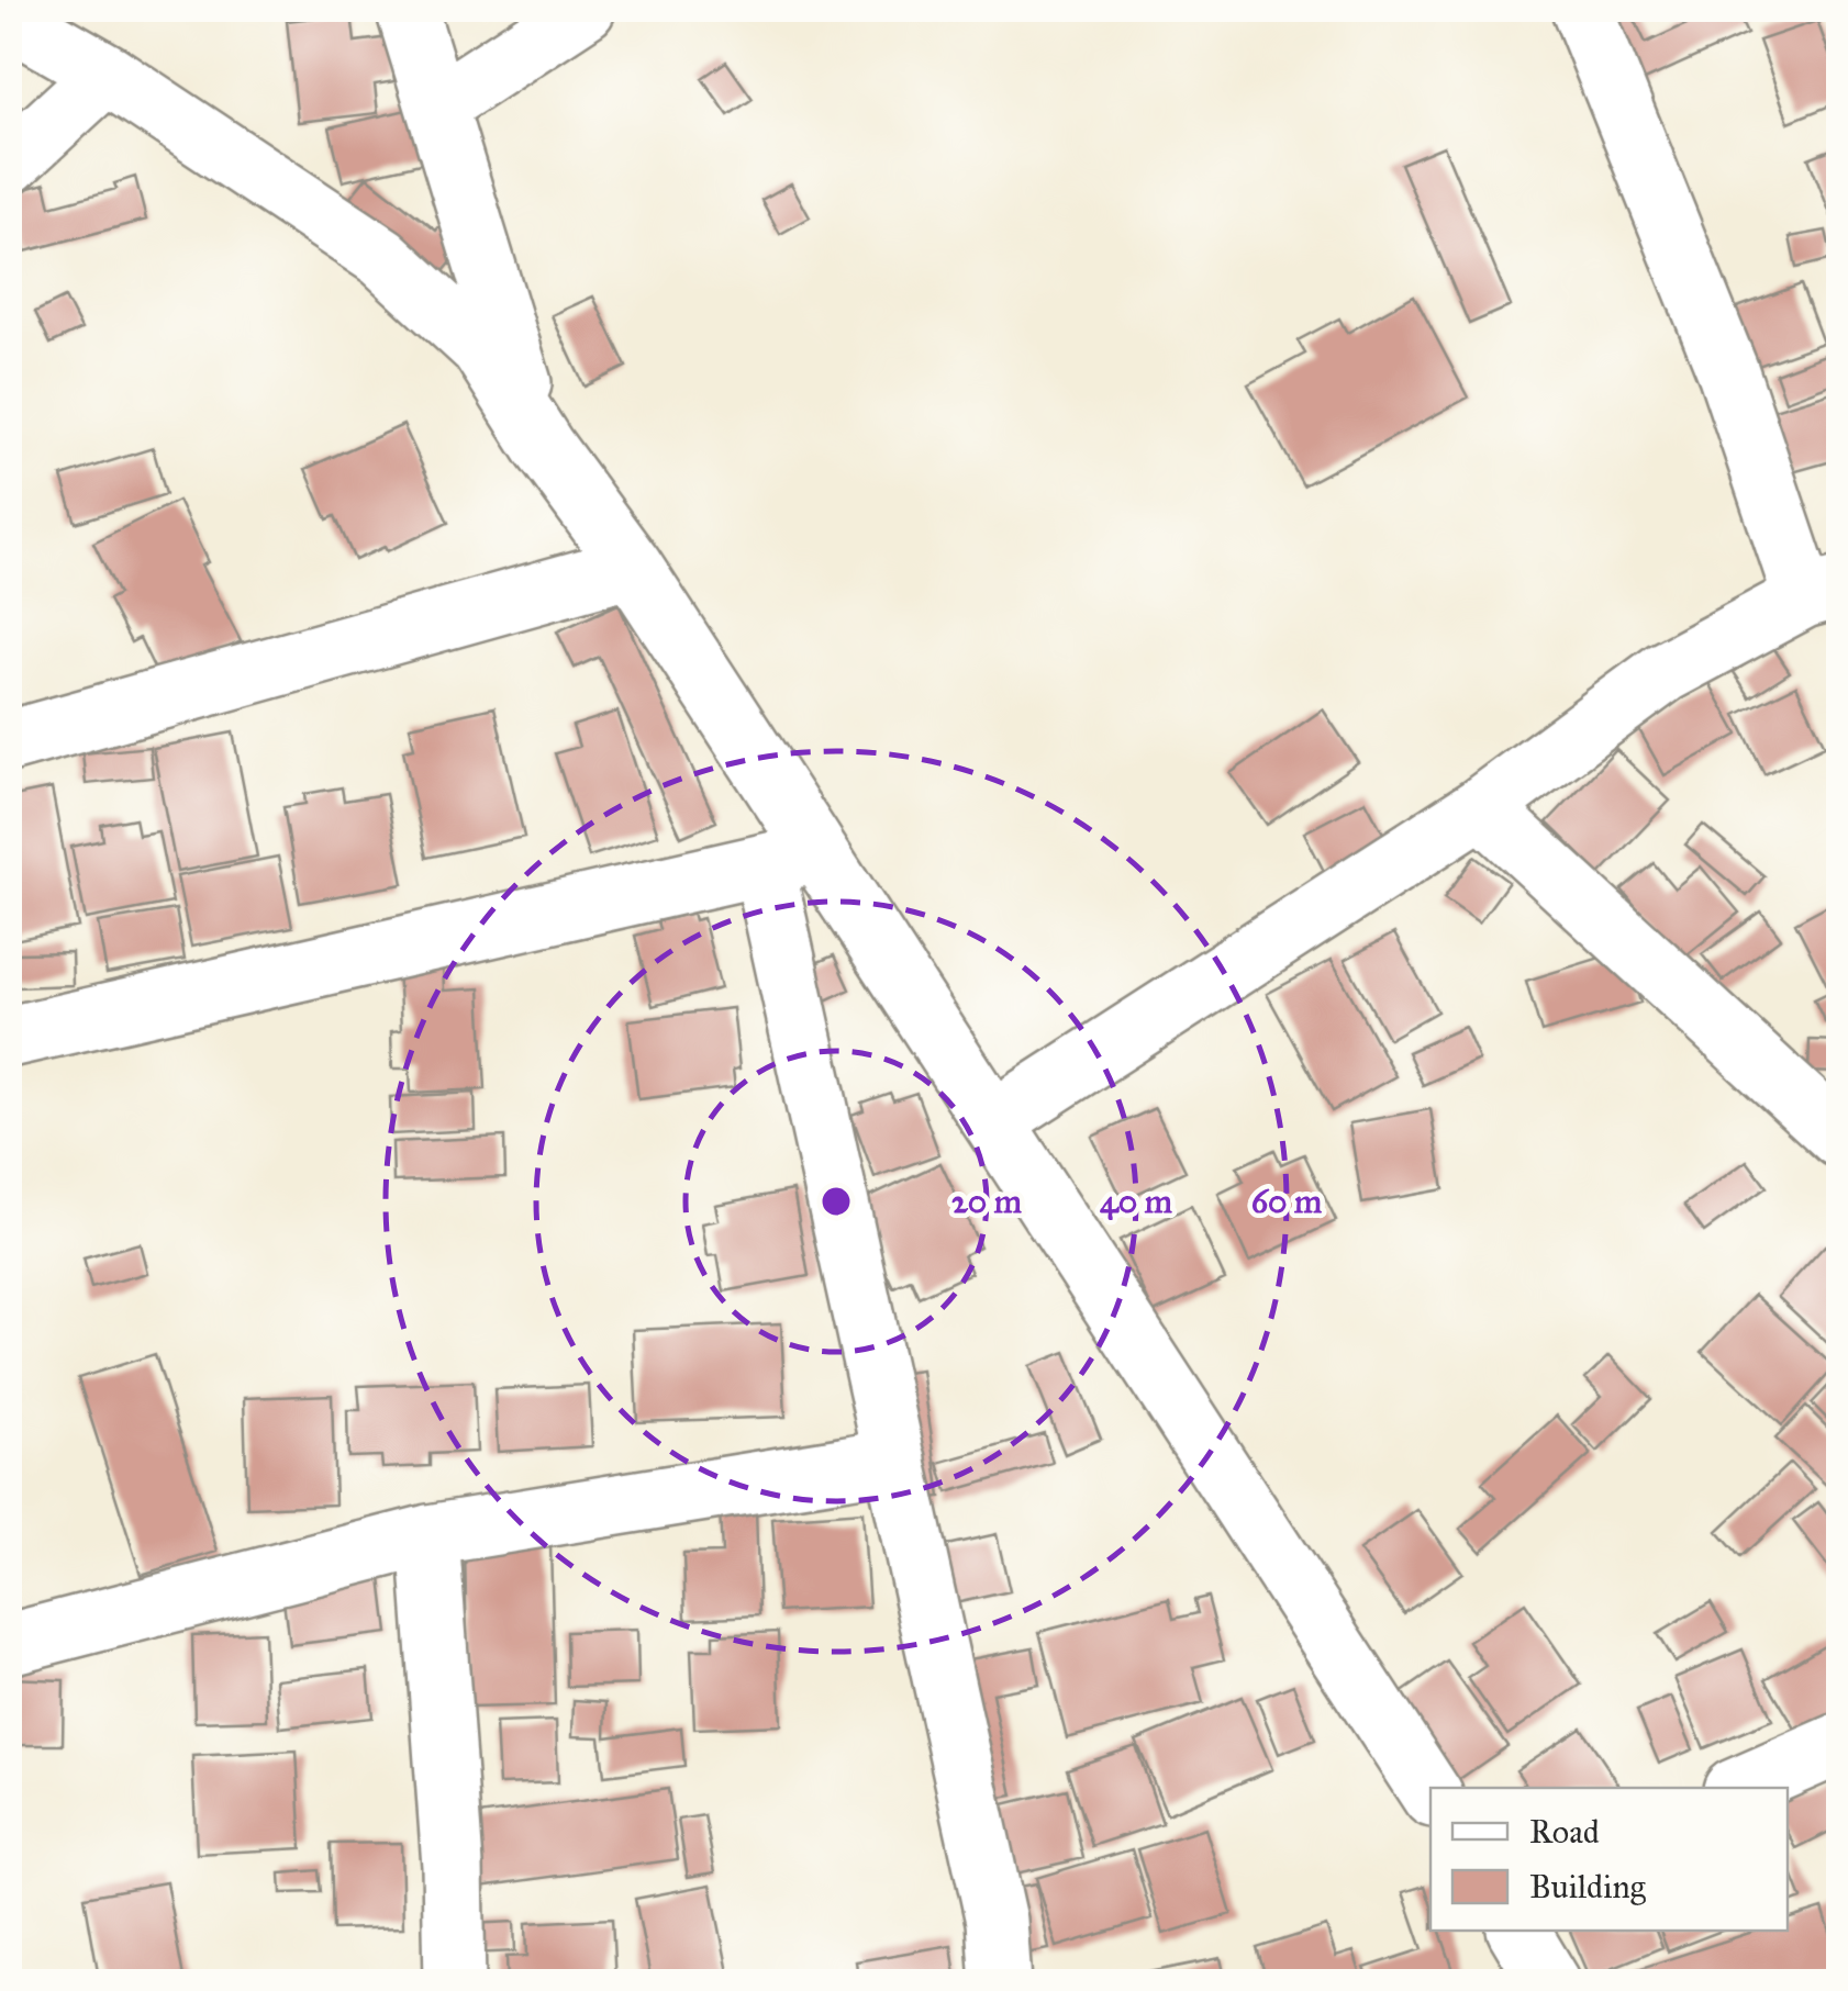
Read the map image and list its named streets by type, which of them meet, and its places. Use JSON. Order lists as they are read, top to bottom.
{
  "legend": ["Road", "Building"],
  "rings": ["20 m", "40 m", "60 m"]
}
